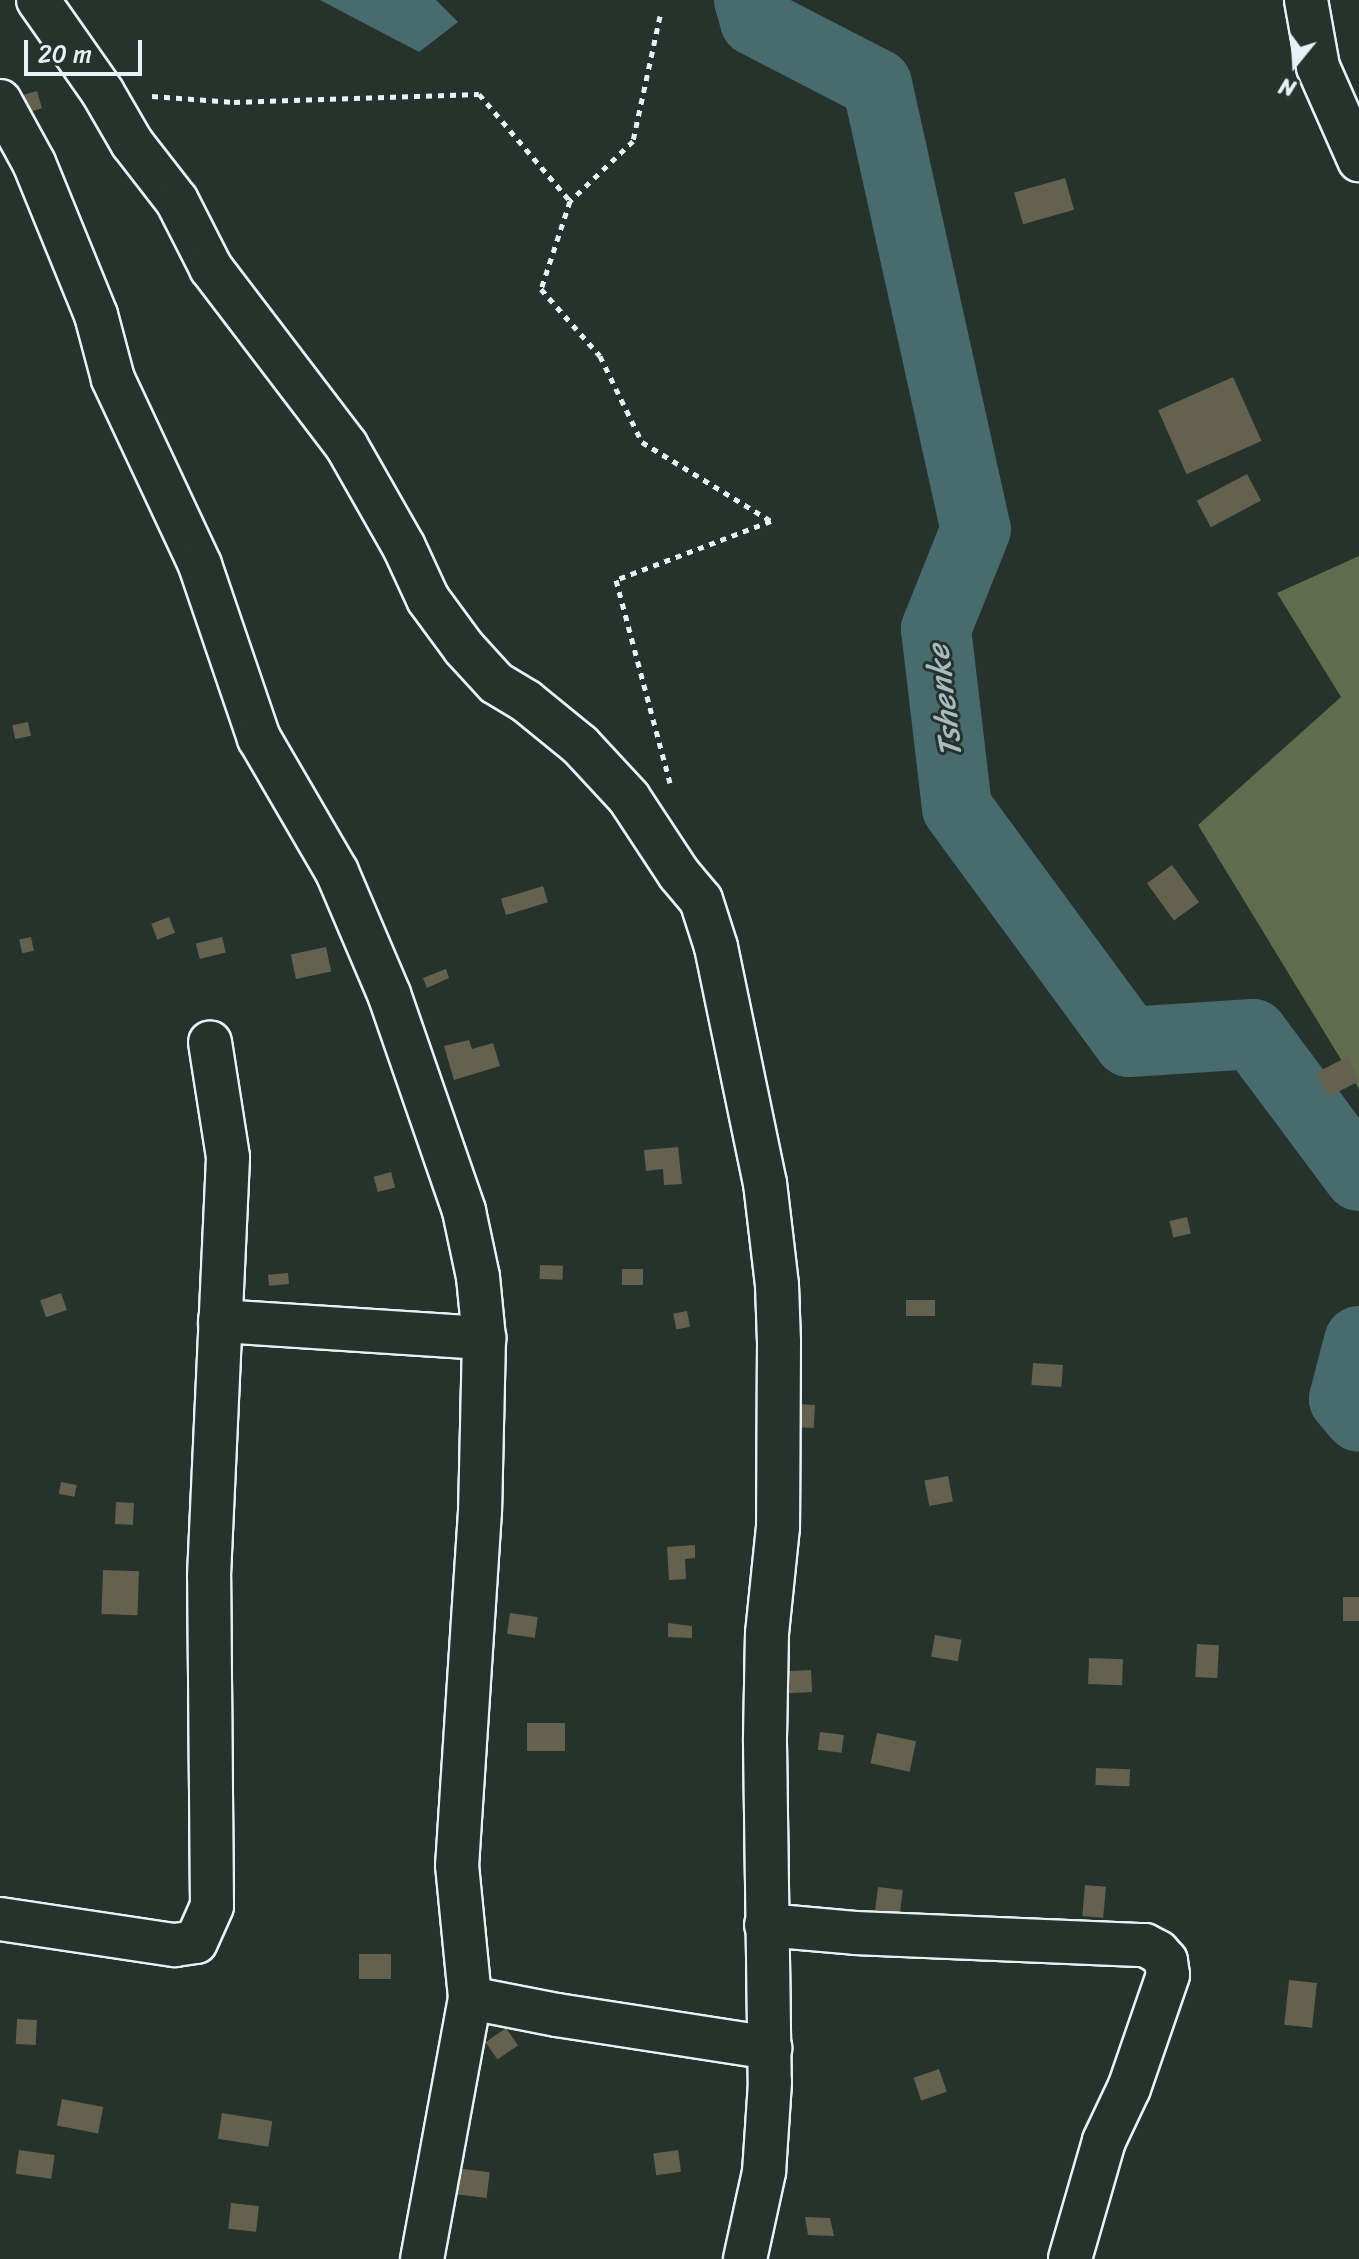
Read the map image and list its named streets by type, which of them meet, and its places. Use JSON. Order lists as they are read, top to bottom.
{
  "water": ["Tshenke"],
  "scale_bar": "20 m",
  "north": "bottom"
}
